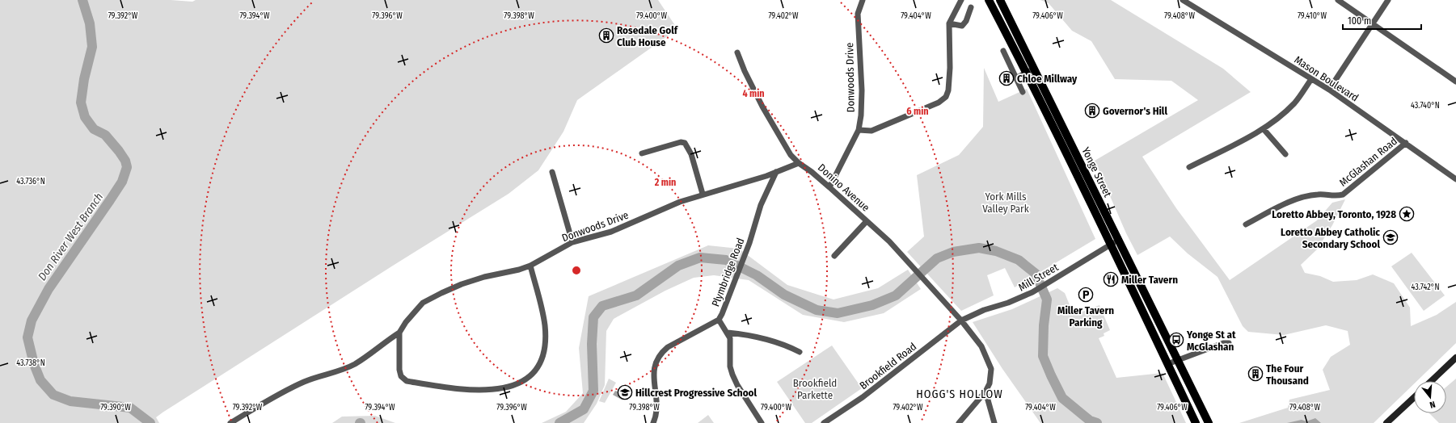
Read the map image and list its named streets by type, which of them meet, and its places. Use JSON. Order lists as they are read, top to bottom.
{
  "streets": {
    "main road": ["Yonge Street"],
    "street": [
      "Donwoods Drive",
      "Mason Boulevard",
      "McGlashan Road",
      "Donino Avenue",
      "Plymbridge Road",
      "Mill Street",
      "Brookfield Road"
    ]
  },
  "crossings": [
    ["Donwoods Drive", "Donino Avenue"],
    ["Donwoods Drive", "Plymbridge Road"],
    ["Mason Boulevard", "McGlashan Road"],
    ["Yonge Street", "Mill Street"],
    ["Donino Avenue", "Mill Street"],
    ["Donino Avenue", "Brookfield Road"],
    ["Mill Street", "Brookfield Road"]
  ],
  "districts": ["HOGG'S HOLLOW"],
  "water": ["Don River West Branch"],
  "parks": ["York Mills Valley Park", "Brookfield Parkette"],
  "places": {
    "building": [
      "Rosedale Golf Club House",
      "Chloe Millway",
      "Governor's Hill",
      "The Four Thousand"
    ],
    "place": ["Loretto Abbey, Toronto, 1928"],
    "school or university": ["Loretto Abbey Catholic Secondary School", "Hillcrest Progressive School"],
    "restaurant": ["Miller Tavern"],
    "parking": ["Miller Tavern Parking"],
    "bus stop": ["Yonge St at McGlashan"]
  },
  "scale_bar": "100 m",
  "north": "bottom",
  "coordinates": [
    "79.392°W",
    "79.394°W",
    "79.396°W",
    "79.398°W",
    "79.400°W",
    "79.402°W",
    "79.404°W",
    "79.406°W",
    "79.408°W",
    "79.410°W",
    "43.740°N",
    "43.736°N",
    "43.742°N",
    "43.738°N",
    "79.390°W"
  ],
  "rings": ["4 min", "6 min", "2 min"]
}
